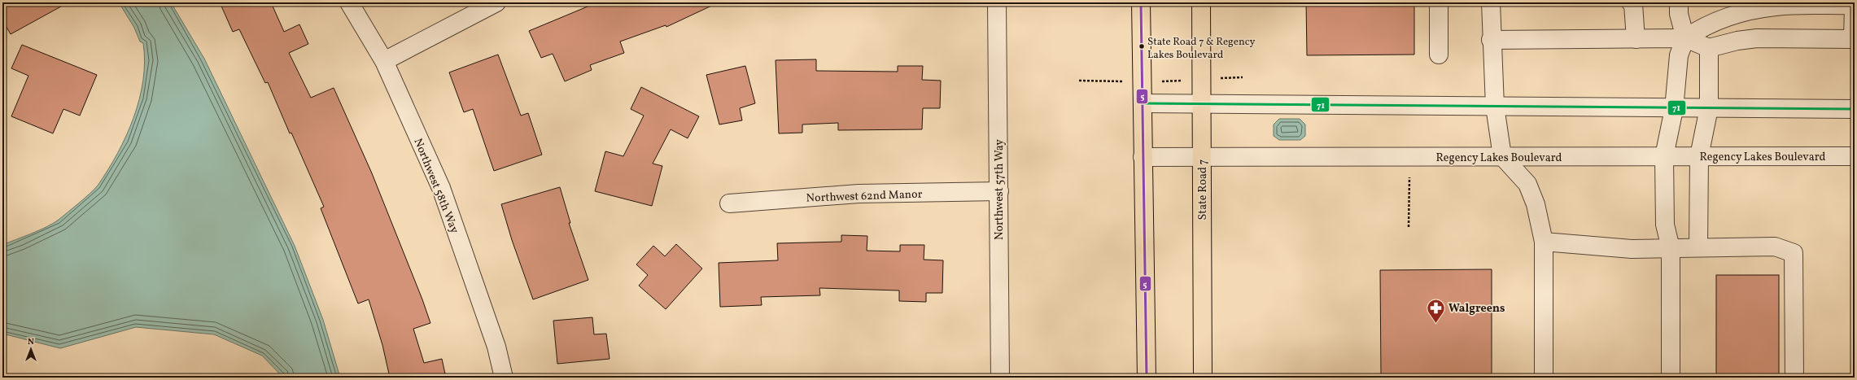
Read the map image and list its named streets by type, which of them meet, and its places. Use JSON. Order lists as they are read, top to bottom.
{
  "streets": {
    "main road": ["State Road 7"],
    "street": [
      "Regency Lakes Boulevard",
      "Northwest 58th Way",
      "Northwest 57th Way",
      "Northwest 62nd Manor"
    ]
  },
  "crossings": [
    ["Regency Lakes Boulevard", "State Road 7"],
    ["Northwest 57th Way", "Northwest 62nd Manor"]
  ],
  "places": {
    "other": ["State Road 7 & Regency Lakes Boulevard"],
    "pharmacy": ["Walgreens"]
  },
  "lines": ["transit line 5", "transit line 71"],
  "north": "top"
}
